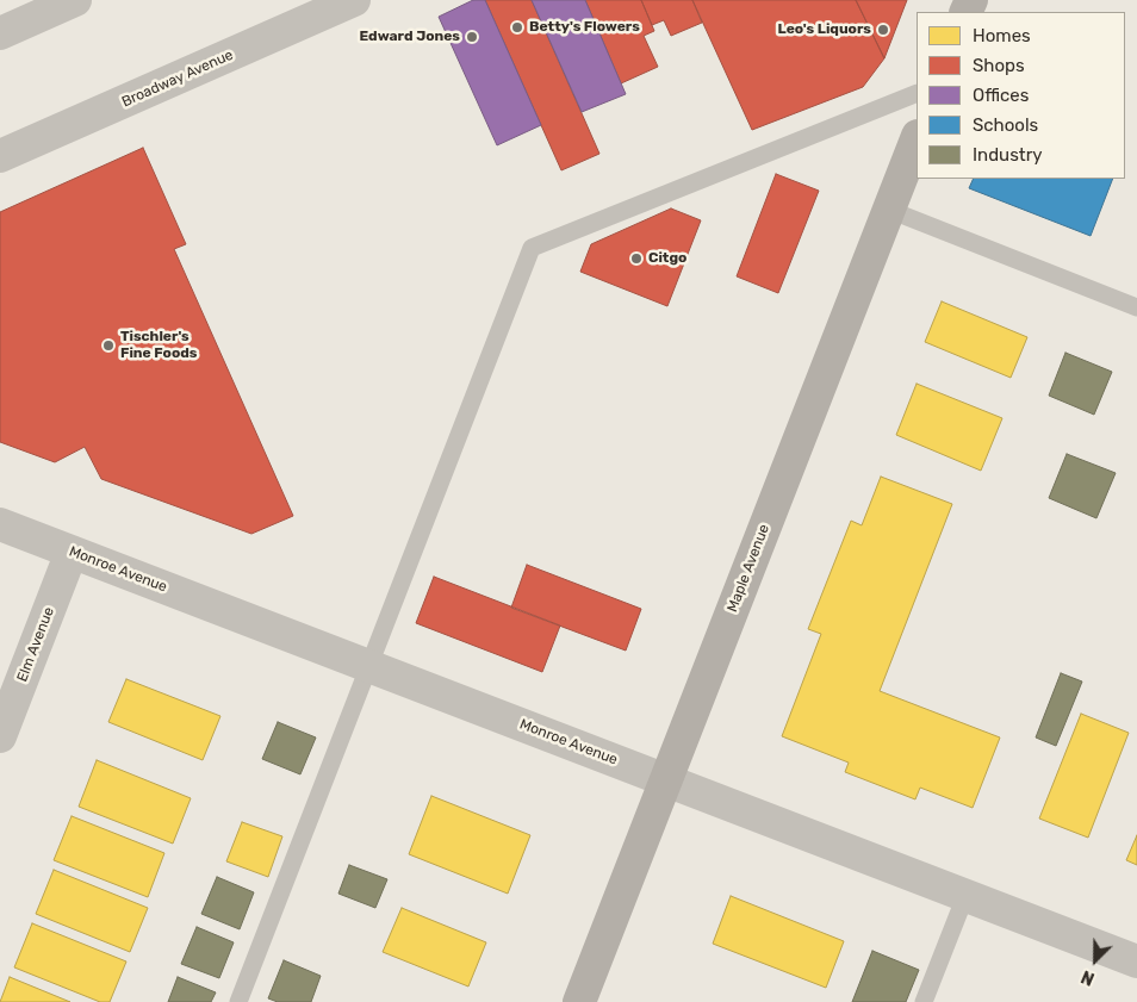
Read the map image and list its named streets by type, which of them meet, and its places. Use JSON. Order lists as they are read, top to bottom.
{
  "streets": {
    "street": [
      "Broadway Avenue",
      "Maple Avenue",
      "Monroe Avenue",
      "Elm Avenue"
    ]
  },
  "crossings": [
    ["Maple Avenue", "Monroe Avenue"],
    ["Monroe Avenue", "Elm Avenue"]
  ],
  "places": [
    "Betty's Flowers",
    "Leo's Liquors",
    "Edward Jones",
    "Citgo",
    "Tischler's Fine Foods"
  ],
  "legend": [
    "Homes",
    "Shops",
    "Offices",
    "Schools",
    "Industry"
  ],
  "north": "bottom left"
}
